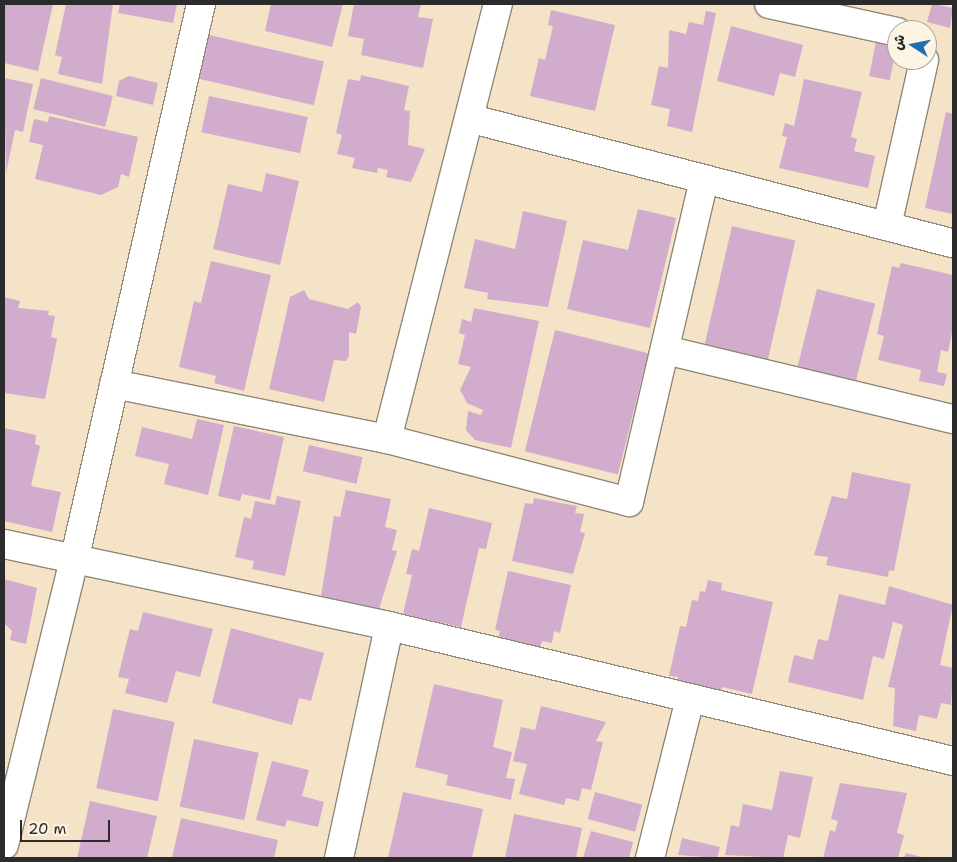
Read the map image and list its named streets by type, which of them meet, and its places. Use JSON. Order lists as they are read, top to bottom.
{
  "scale_bar": "20 m",
  "north": "left"
}
